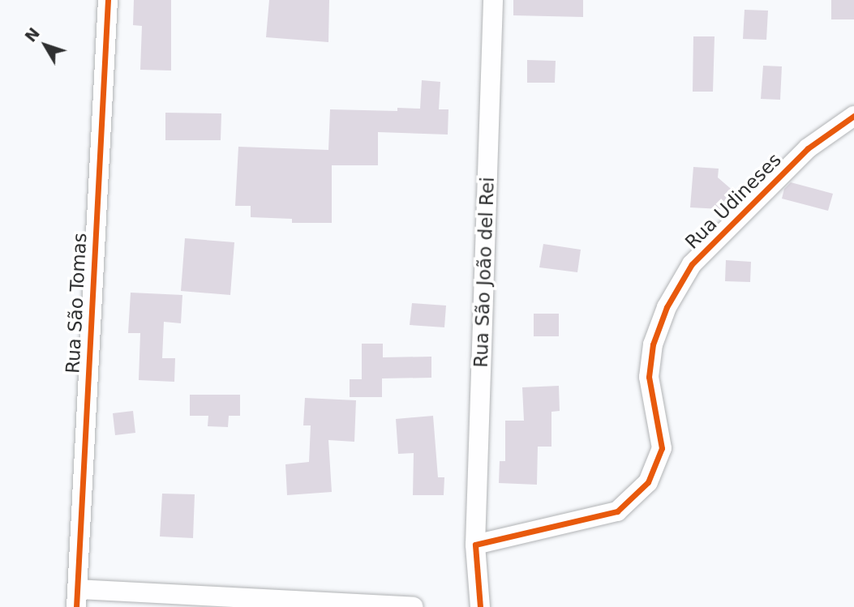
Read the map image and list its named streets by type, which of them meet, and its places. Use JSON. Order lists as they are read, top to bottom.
{
  "streets": {
    "street": ["Rua Udineses", "Rua São João del Rei", "Rua São Tomas"]
  },
  "crossings": [
    ["Rua Udineses", "Rua São João del Rei"]
  ],
  "north": "top left"
}
